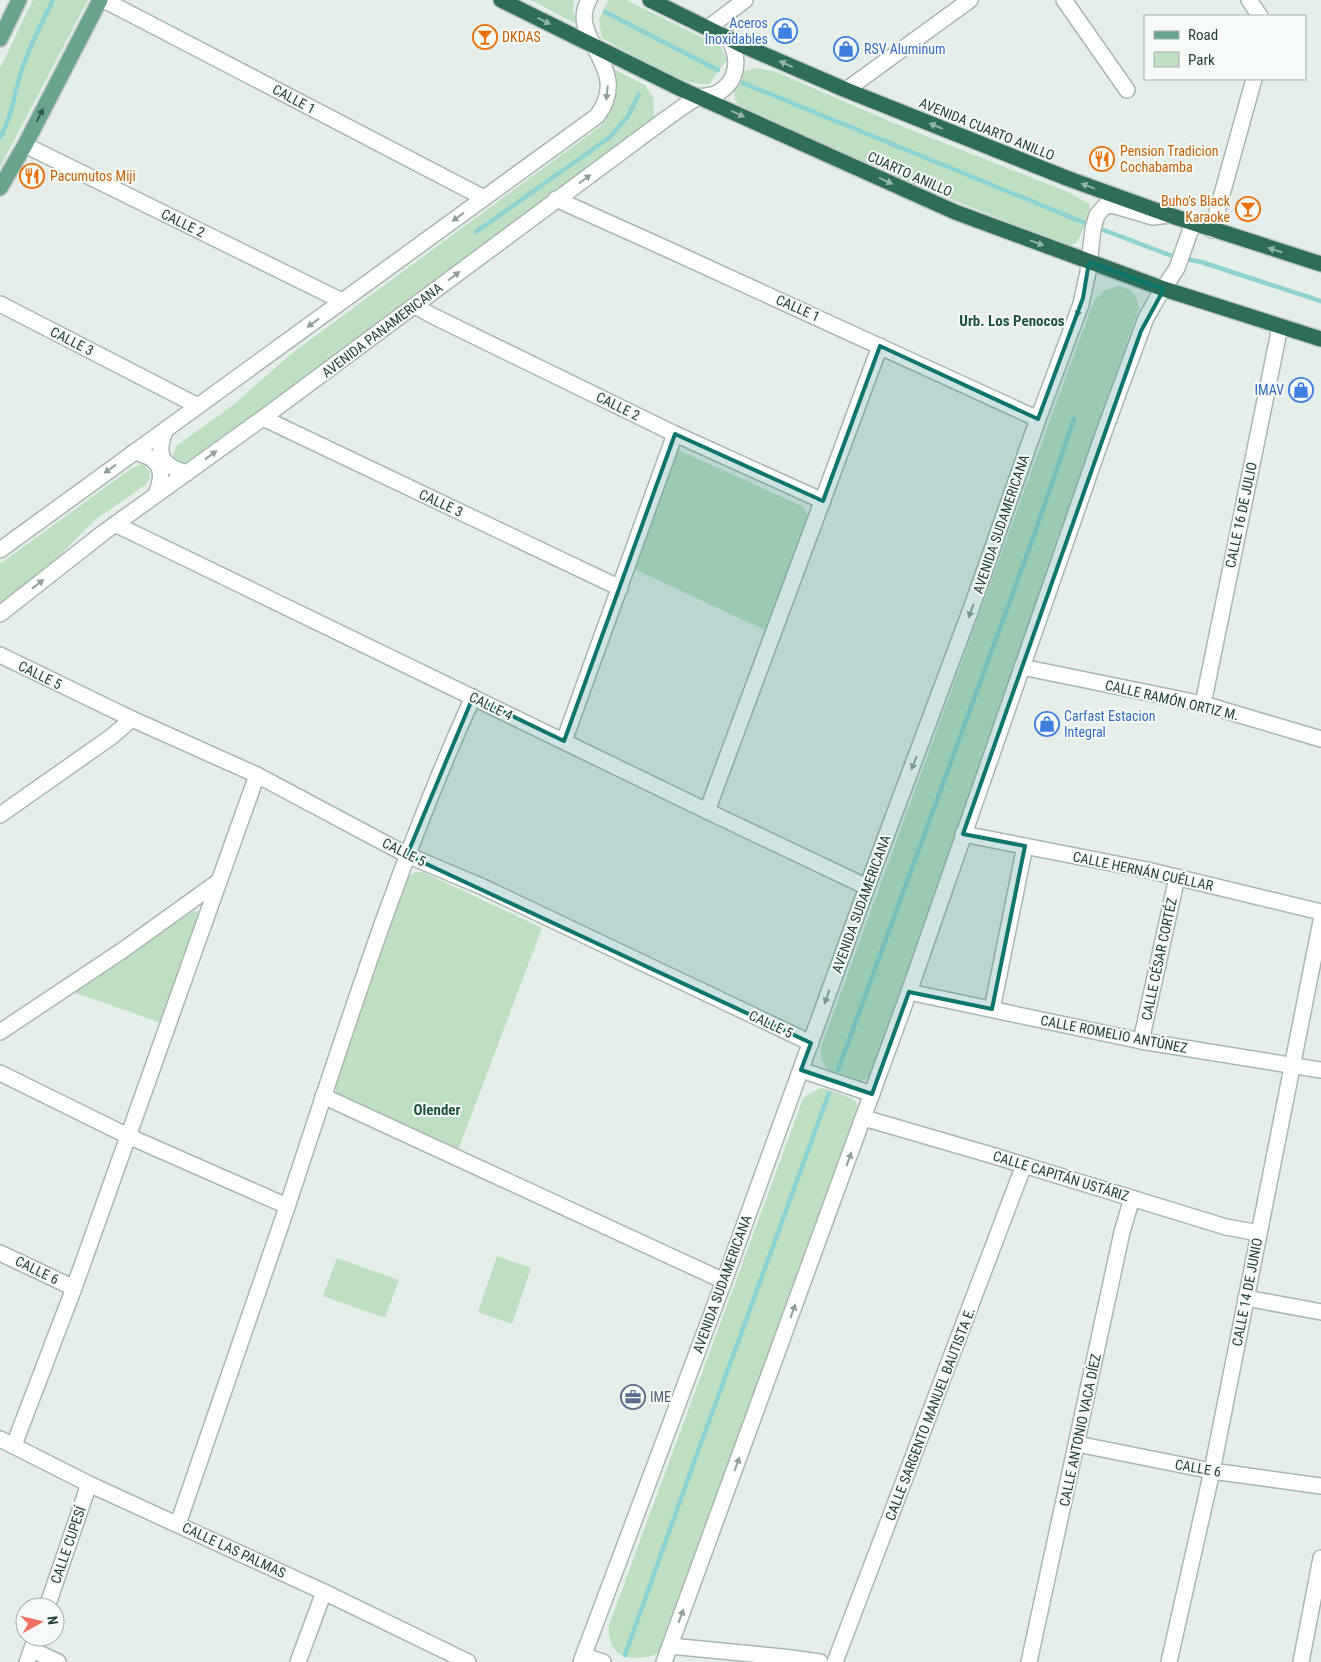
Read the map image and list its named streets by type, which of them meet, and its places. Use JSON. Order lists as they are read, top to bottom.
{
  "streets": {
    "highway": ["AVENIDA CUARTO ANILLO", "CUARTO ANILLO"],
    "street": [
      "CALLE 1",
      "CALLE 2",
      "AVENIDA PANAMERICANA",
      "CALLE 3",
      "CALLE 16 DE JULIO",
      "AVENIDA SUDAMERICANA",
      "CALLE 5",
      "CALLE RAMÓN ORTIZ M.",
      "CALLE 4",
      "CALLE HERNÁN CUÉLLAR",
      "CALLE CÉSAR CORTÉZ",
      "CALLE ROMELIO ANTÚNEZ",
      "CALLE CAPITÁN USTÁRIZ",
      "CALLE 6",
      "CALLE 14 DE JUNIO",
      "CALLE SARGENTO MANUEL BAUTISTA E.",
      "CALLE ANTONIO VACA DÍEZ",
      "CALLE CUPESÍ",
      "CALLE LAS PALMAS"
    ]
  },
  "crossings": [
    ["CALLE 1", "AVENIDA PANAMERICANA"],
    ["CALLE 1", "AVENIDA SUDAMERICANA"],
    ["AVENIDA CUARTO ANILLO", "AVENIDA PANAMERICANA"],
    ["AVENIDA CUARTO ANILLO", "AVENIDA SUDAMERICANA"],
    ["CUARTO ANILLO", "AVENIDA PANAMERICANA"],
    ["CUARTO ANILLO", "CALLE 16 DE JULIO"],
    ["CUARTO ANILLO", "AVENIDA SUDAMERICANA"],
    ["CALLE 2", "AVENIDA PANAMERICANA"],
    ["AVENIDA PANAMERICANA", "CALLE 3"],
    ["AVENIDA PANAMERICANA", "CALLE 4"],
    ["CALLE 16 DE JULIO", "CALLE RAMÓN ORTIZ M."],
    ["AVENIDA SUDAMERICANA", "CALLE 5"],
    ["AVENIDA SUDAMERICANA", "CALLE 4"],
    ["CALLE HERNÁN CUÉLLAR", "CALLE CÉSAR CORTÉZ"],
    ["CALLE CÉSAR CORTÉZ", "CALLE ROMELIO ANTÚNEZ"],
    ["CALLE ROMELIO ANTÚNEZ", "CALLE 14 DE JUNIO"],
    ["CALLE CAPITÁN USTÁRIZ", "CALLE 14 DE JUNIO"],
    ["CALLE CAPITÁN USTÁRIZ", "CALLE SARGENTO MANUEL BAUTISTA E."],
    ["CALLE CAPITÁN USTÁRIZ", "CALLE ANTONIO VACA DÍEZ"],
    ["CALLE 6", "CALLE 14 DE JUNIO"],
    ["CALLE 6", "CALLE ANTONIO VACA DÍEZ"],
    ["CALLE CUPESÍ", "CALLE LAS PALMAS"]
  ],
  "one_way": ["AVENIDA CUARTO ANILLO", "CUARTO ANILLO"],
  "districts": ["Urb. Los Penocos", "Olender"],
  "places": {
    "shop": [
      "Aceros Inoxidables",
      "RSV Aluminum",
      "IMAV",
      "Carfast Estacion Integral"
    ],
    "bar": ["DKDAS", "Buho's Black Karaoke"],
    "restaurant": ["Pension Tradicion Cochabamba", "Pacumutos Miji"],
    "office": ["IME"]
  },
  "legend": ["Road", "Park"],
  "north": "right"
}
